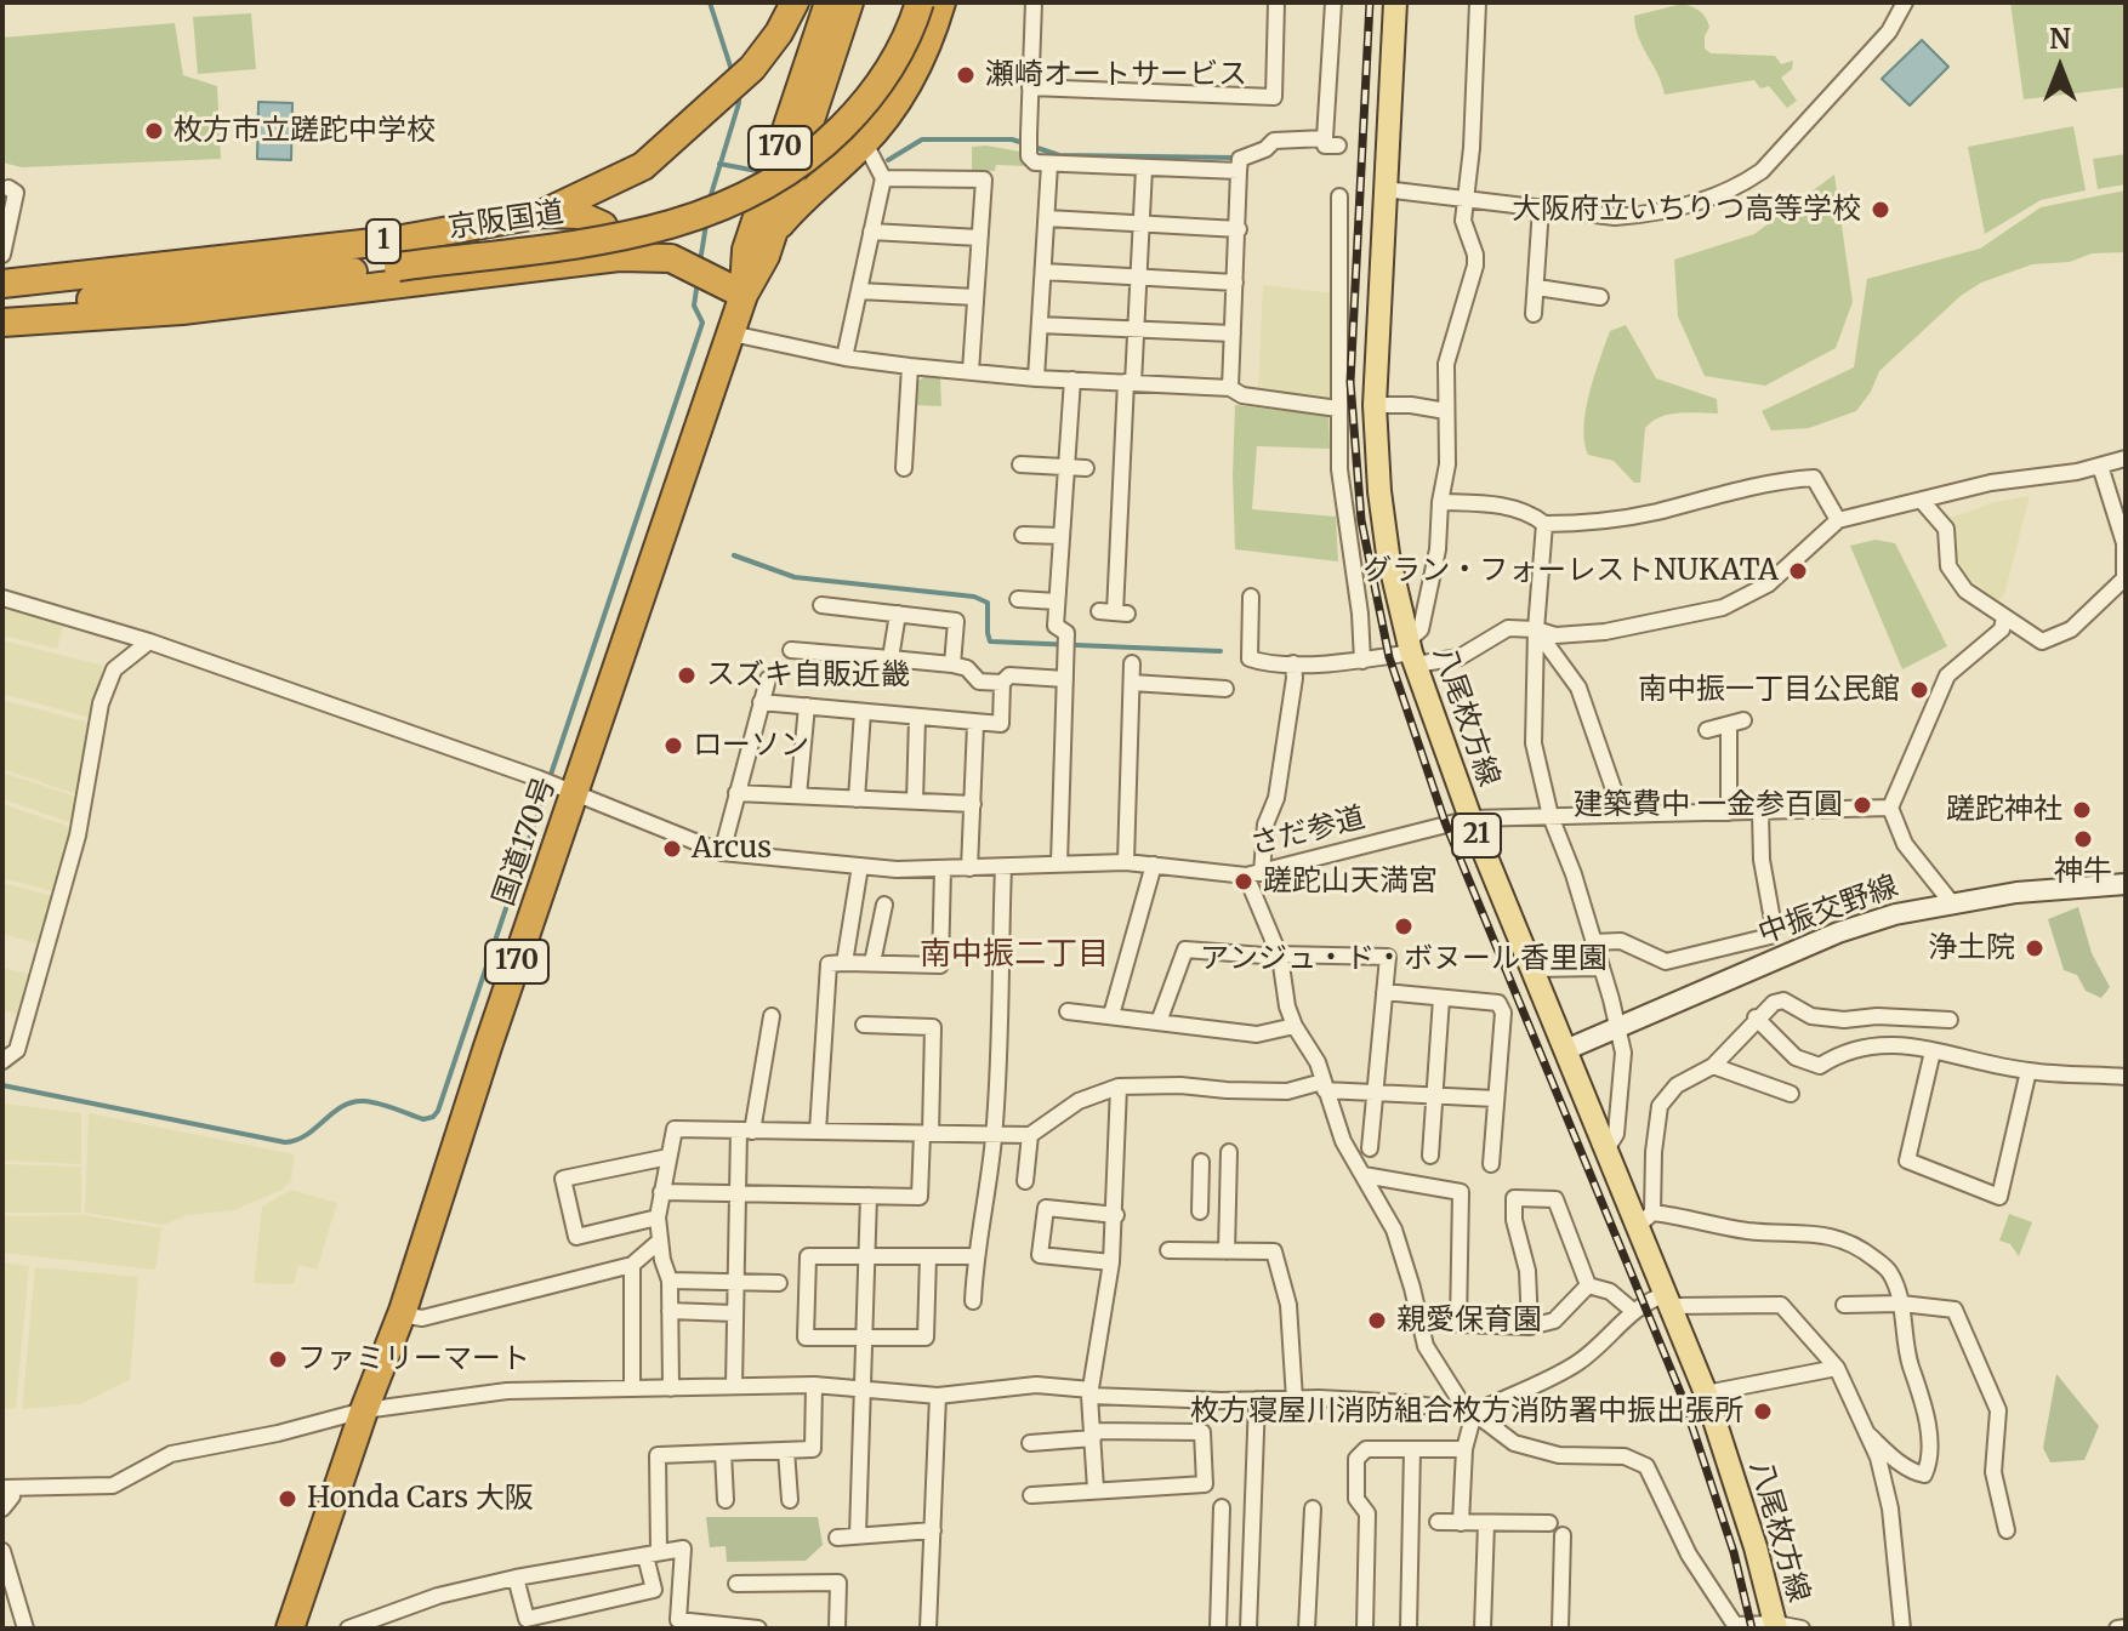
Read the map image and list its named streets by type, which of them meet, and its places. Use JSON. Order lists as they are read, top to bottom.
{
  "streets": {
    "highway": [
      "170",
      "京阪国道",
      "1",
      "国道170号"
    ],
    "main road": ["八尾枚方線", "21"],
    "street": ["さだ参道", "中振交野線"]
  },
  "crossings": [
    ["八尾枚方線", "さだ参道"],
    ["八尾枚方線", "中振交野線"],
    ["さだ参道", "国道170号"]
  ],
  "districts": ["南中振二丁目"],
  "places": [
    "瀬崎オートサービス",
    "枚方市立蹉跎中学校",
    "大阪府立いちりつ高等学校",
    "グラン・フォーレストNUKATA",
    "スズキ自販近畿",
    "南中振一丁目公民館",
    "ローソン",
    "建築費中 一金参百圓",
    "蹉跎神社",
    "神牛",
    "Arcus",
    "蹉跎山天満宮",
    "アンジュ・ド・ボヌール香里園",
    "浄土院",
    "親愛保育園",
    "ファミリーマート",
    "枚方寝屋川消防組合枚方消防署中振出張所",
    "Honda Cars 大阪"
  ],
  "north": "top"
}
